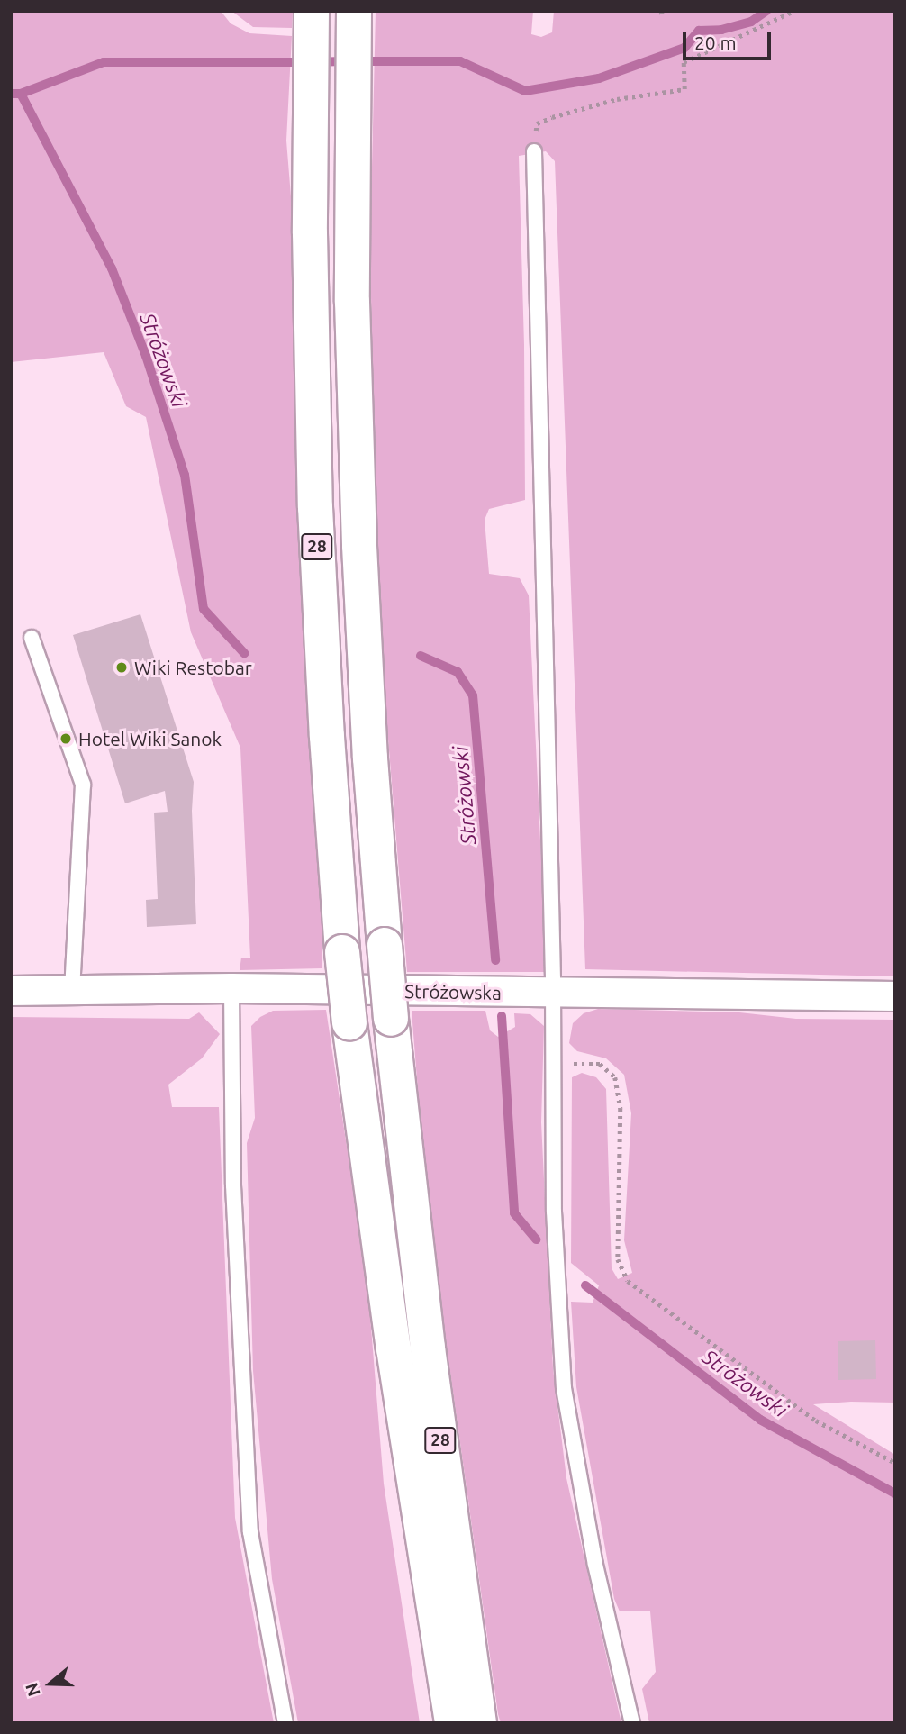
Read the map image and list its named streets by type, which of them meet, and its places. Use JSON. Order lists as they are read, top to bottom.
{
  "streets": {
    "main road": ["28"],
    "street": ["Stróżowska"]
  },
  "water": ["Stróżowski"],
  "places": ["Wiki Restobar", "Hotel Wiki Sanok"],
  "scale_bar": "20 m",
  "north": "left"
}
